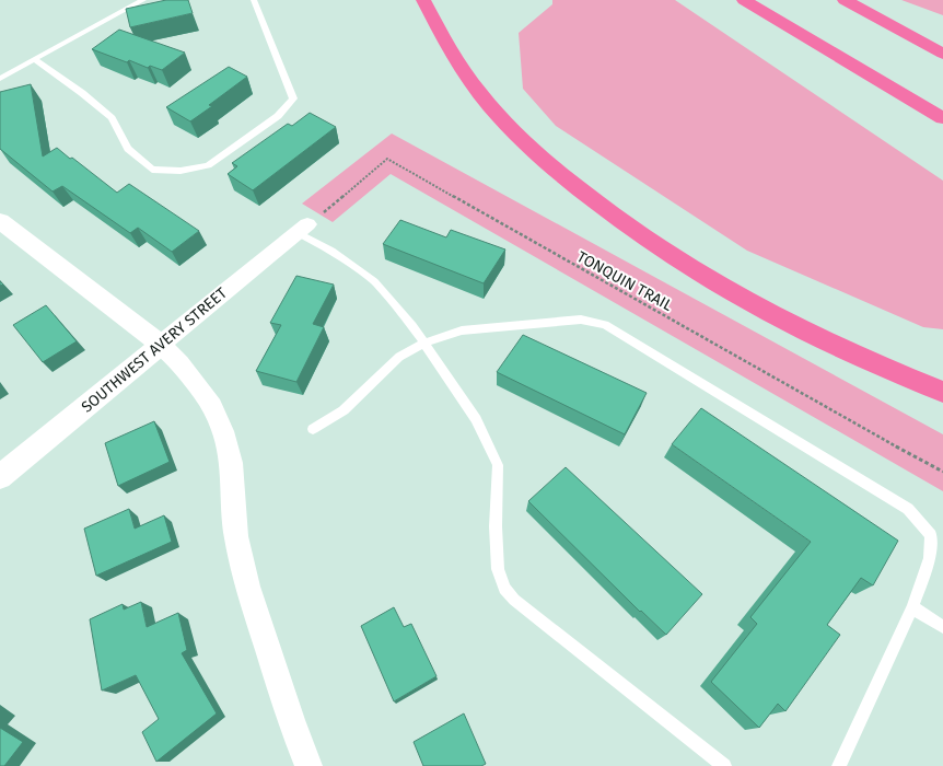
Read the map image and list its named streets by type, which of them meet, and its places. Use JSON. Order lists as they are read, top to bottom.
{
  "streets": {
    "street": ["SOUTHWEST AVERY STREET"],
    "path": ["TONQUIN TRAIL"]
  },
  "crossings": [
    ["TONQUIN TRAIL", "SOUTHWEST AVERY STREET"]
  ]
}
